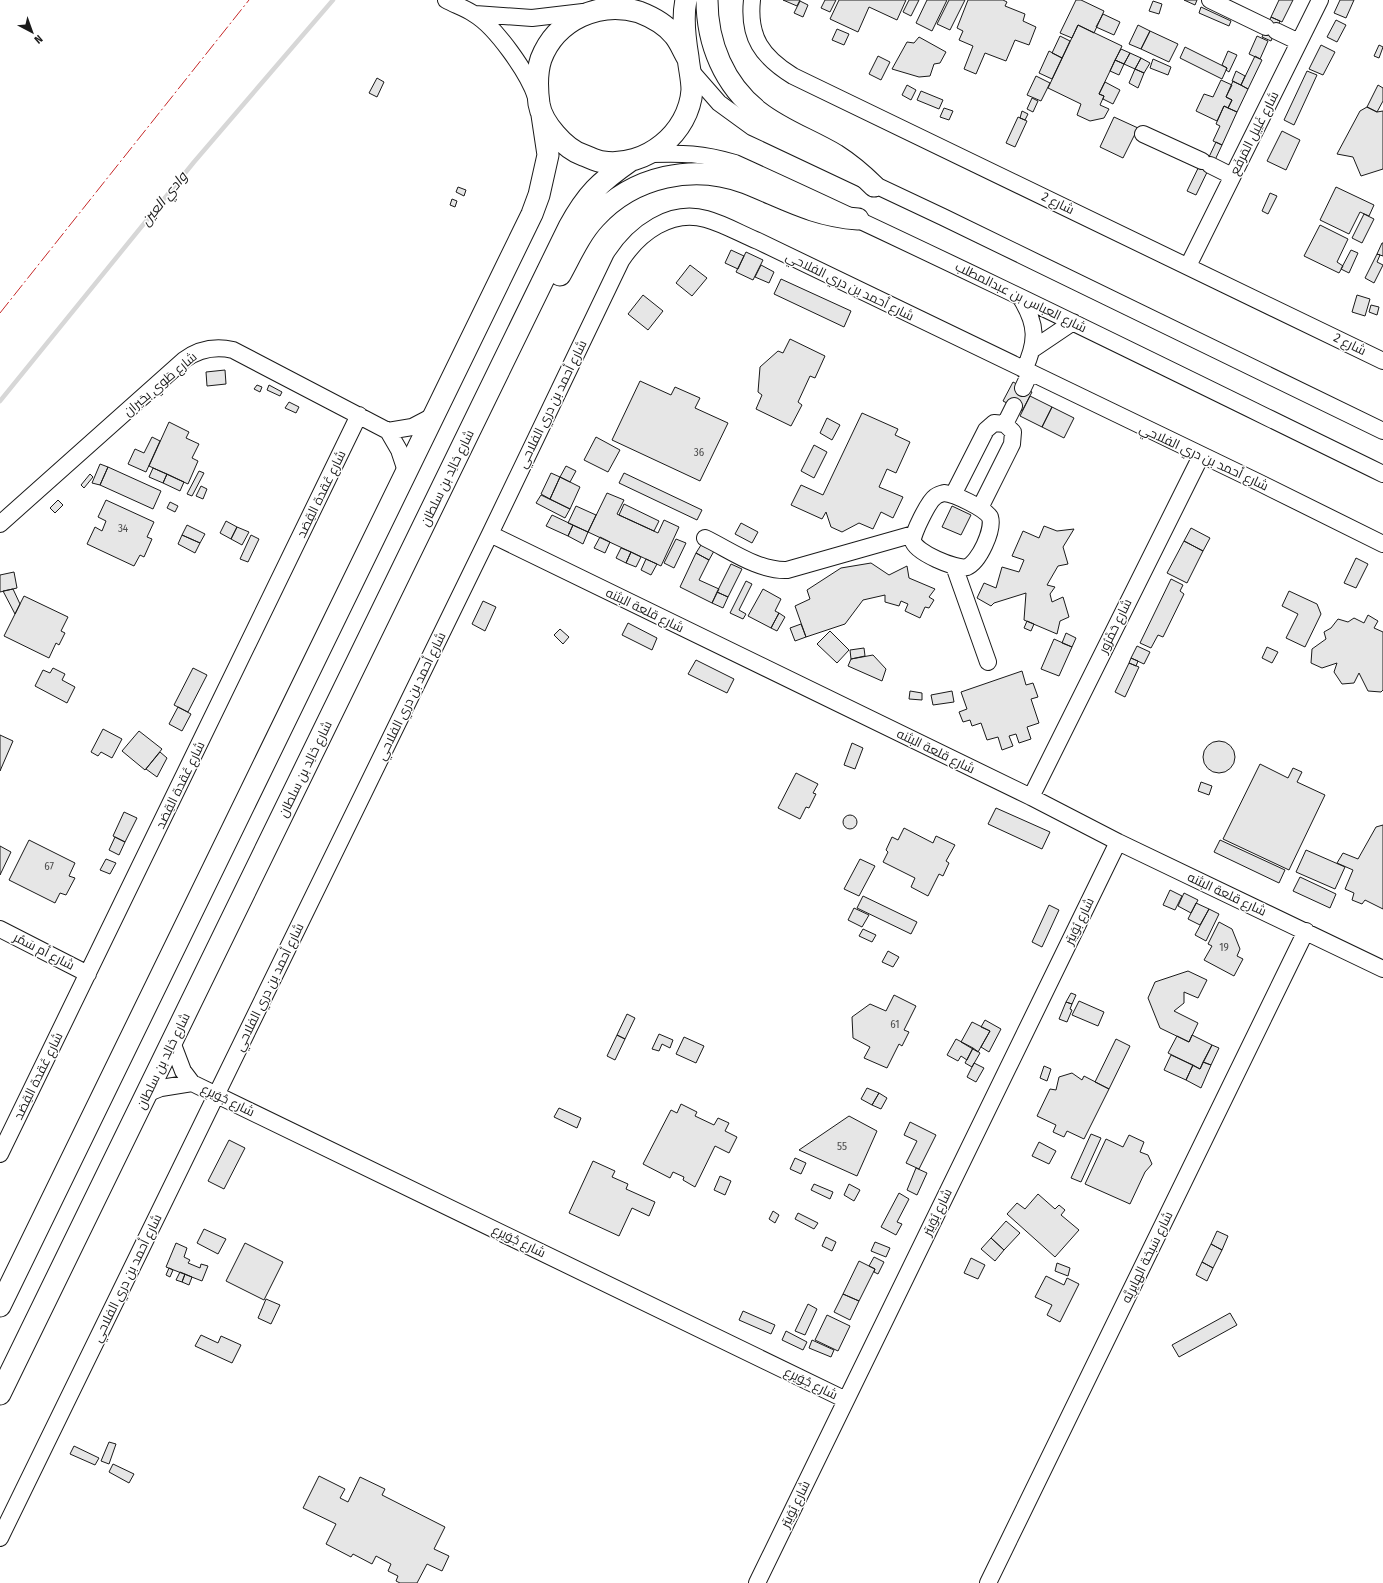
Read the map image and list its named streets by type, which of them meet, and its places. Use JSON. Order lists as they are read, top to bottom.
{
  "streets": {
    "main road": ["شارع خالِد بن سلطان"],
    "street": [
      "شارع غَلِيل المَرفَع",
      "شارع 2",
      "شارع أحمد بن دري الفلاحي",
      "شارع العباس بن عبدالمطلب",
      "شارع طَوي بحَيران",
      "شارع عُقدة القِصَد",
      "شارع قلعة البثنه",
      "شارع حَمْرُور",
      "شارع بُوَيتِر",
      "شارع أم سَمُر",
      "شارع جُوَيرِع",
      "شارع سَبخة الهايرِيَّه"
    ]
  },
  "crossings": [
    ["شارع غَلِيل المَرفَع", "شارع 2"],
    ["شارع أحمد بن دري الفلاحي", "شارع قلعة البثنه"],
    ["شارع أحمد بن دري الفلاحي", "شارع حَمْرُور"],
    ["شارع أحمد بن دري الفلاحي", "شارع جُوَيرِع"],
    ["شارع العباس بن عبدالمطلب", "شارع خالِد بن سلطان"],
    ["شارع طَوي بحَيران", "شارع عُقدة القِصَد"],
    ["شارع خالِد بن سلطان", "شارع جُوَيرِع"],
    ["شارع عُقدة القِصَد", "شارع أم سَمُر"],
    ["شارع قلعة البثنه", "شارع حَمْرُور"],
    ["شارع قلعة البثنه", "شارع بُوَيتِر"],
    ["شارع قلعة البثنه", "شارع سَبخة الهايرِيَّه"],
    ["شارع بُوَيتِر", "شارع جُوَيرِع"]
  ],
  "water": ["وادي العين"],
  "house_numbers": [
    "36",
    "34",
    "67",
    "19",
    "61",
    "55"
  ],
  "north": "bottom right"
}
